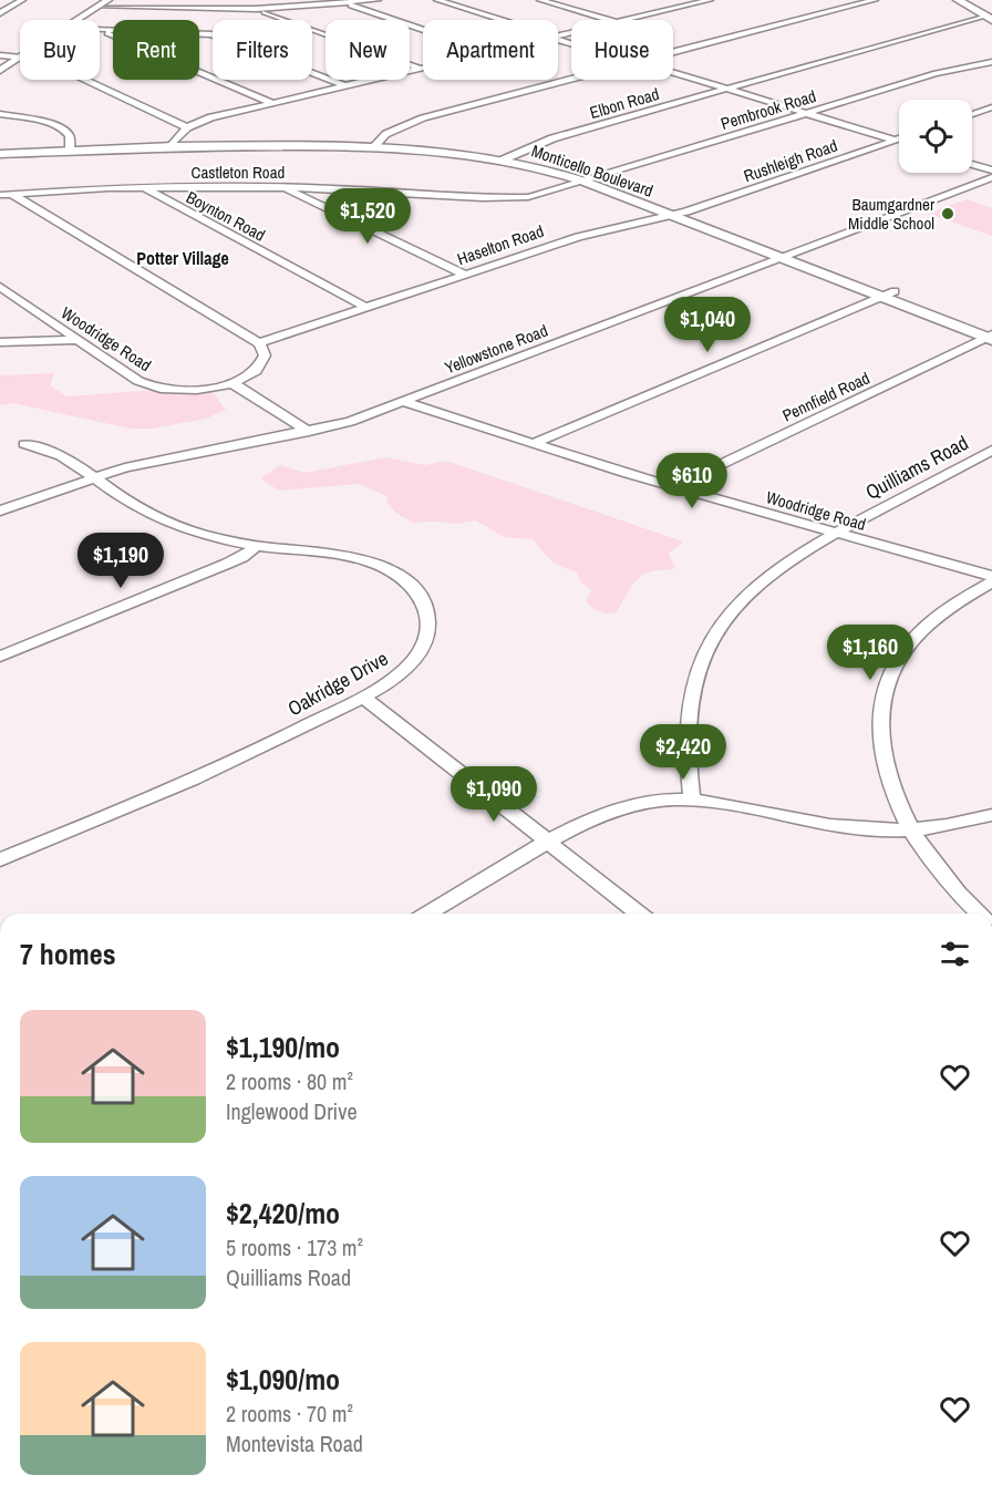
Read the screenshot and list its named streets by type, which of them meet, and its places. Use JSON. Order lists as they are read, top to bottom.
{
  "streets": {
    "main road": ["Monticello Boulevard"],
    "street": [
      "Elbon Road",
      "Pembrook Road",
      "Rushleigh Road",
      "Castleton Road",
      "Boynton Road",
      "Haselton Road",
      "Woodridge Road",
      "Yellowstone Road",
      "Pennfield Road",
      "Quilliams Road",
      "Oakridge Drive"
    ]
  },
  "crossings": [
    ["Elbon Road", "Monticello Boulevard"],
    ["Pembrook Road", "Monticello Boulevard"],
    ["Pembrook Road", "Castleton Road"],
    ["Rushleigh Road", "Monticello Boulevard"],
    ["Rushleigh Road", "Haselton Road"],
    ["Monticello Boulevard", "Castleton Road"],
    ["Monticello Boulevard", "Haselton Road"],
    ["Monticello Boulevard", "Yellowstone Road"],
    ["Monticello Boulevard", "Pennfield Road"],
    ["Castleton Road", "Boynton Road"],
    ["Boynton Road", "Haselton Road"],
    ["Woodridge Road", "Yellowstone Road"],
    ["Woodridge Road", "Pennfield Road"],
    ["Woodridge Road", "Quilliams Road"],
    ["Yellowstone Road", "Oakridge Drive"]
  ],
  "districts": ["Potter Village"],
  "places": ["Baumgardner Middle School"],
  "page": {
    "chip": [
      "Buy",
      "Rent",
      "Filters",
      "New",
      "Apartment",
      "House"
    ],
    "price": [
      "$1,520",
      "$1,040",
      "$610",
      "$1,190",
      "$1,160",
      "$2,420",
      "$1,090"
    ],
    "heading": "7 homes",
    "list": [
      {
        "name": "$1,190/mo",
        "note": "2 rooms · 80 m² · Inglewood Drive"
      },
      {
        "name": "$2,420/mo",
        "note": "5 rooms · 173 m² · Quilliams Road"
      },
      {
        "name": "$1,090/mo",
        "note": "2 rooms · 70 m² · Montevista Road"
      }
    ]
  }
}
